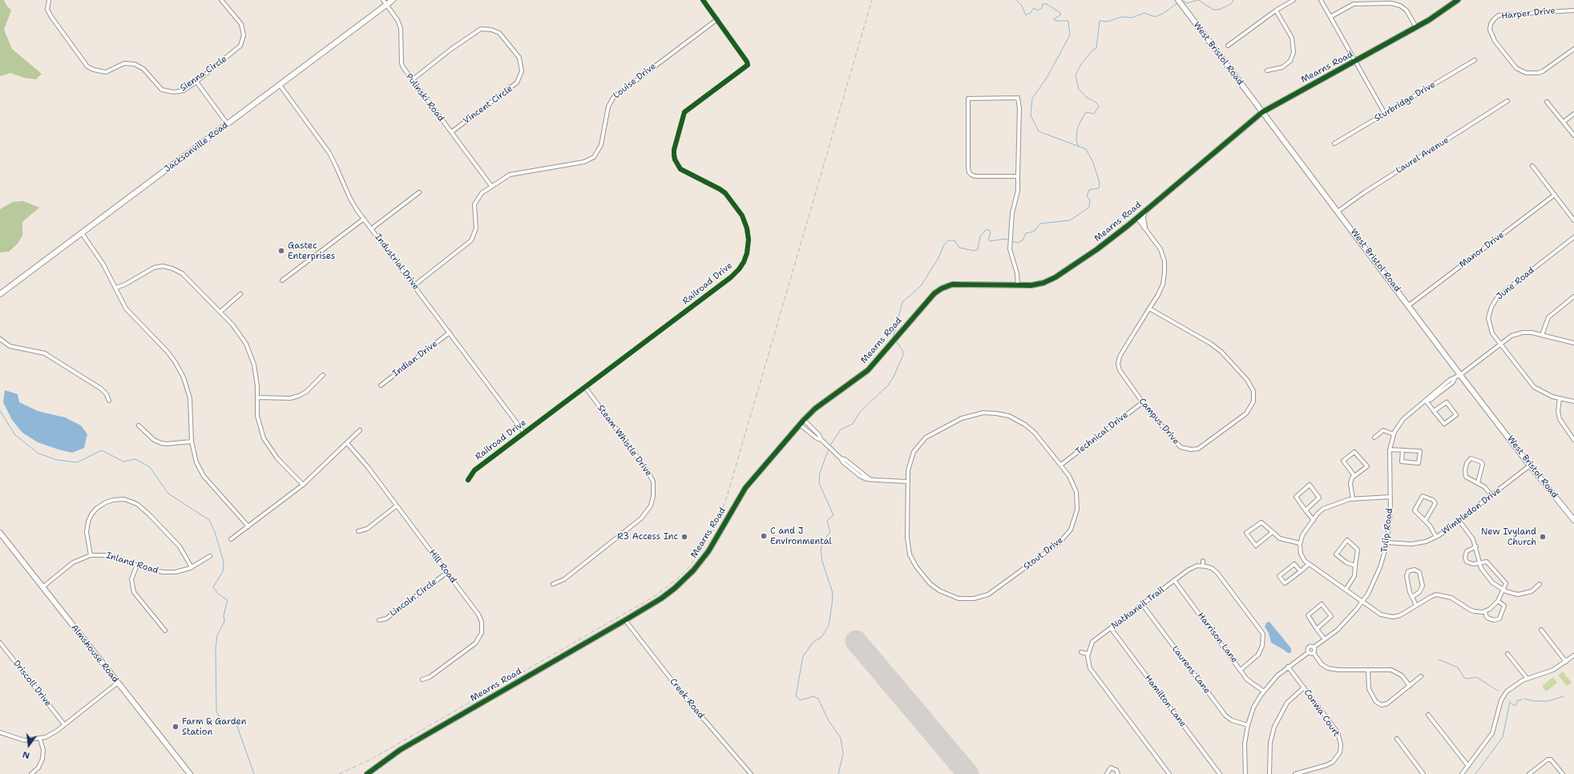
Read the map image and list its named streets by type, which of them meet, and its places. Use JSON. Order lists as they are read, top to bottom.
{
  "streets": {
    "main road": [
      "West Bristol Road",
      "Mearns Road",
      "Jacksonville Road",
      "Almshouse Road"
    ],
    "street": [
      "Harper Drive",
      "Sienna Circle",
      "Louise Drive",
      "Pulinski Road",
      "Sturbridge Drive",
      "Vincent Circle",
      "Laurel Avenue",
      "Manor Drive",
      "Industrial Drive",
      "Railroad Drive",
      "June Road",
      "Indian Drive",
      "Campus Drive",
      "Technical Drive",
      "Steam Whistle Drive",
      "Wimbledon Drive",
      "Tulip Road",
      "Stout Drive",
      "Inland Road",
      "Hill Road",
      "Lincoln Circle",
      "Nathaneil Trail",
      "Harrison Lane",
      "Laurens Lane",
      "Driscoll Drive",
      "Creek Road",
      "Hamilton Lane",
      "Conwa Court"
    ]
  },
  "crossings": [
    ["West Bristol Road", "Mearns Road"],
    ["West Bristol Road", "Laurel Avenue"],
    ["West Bristol Road", "Manor Drive"],
    ["West Bristol Road", "Wimbledon Drive"],
    ["West Bristol Road", "Tulip Road"],
    ["Mearns Road", "Campus Drive"],
    ["Mearns Road", "Creek Road"],
    ["Louise Drive", "Pulinski Road"],
    ["Louise Drive", "Industrial Drive"],
    ["Louise Drive", "Railroad Drive"],
    ["Pulinski Road", "Vincent Circle"],
    ["Pulinski Road", "Jacksonville Road"],
    ["Jacksonville Road", "Industrial Drive"],
    ["Industrial Drive", "Railroad Drive"],
    ["Industrial Drive", "Indian Drive"],
    ["Railroad Drive", "Steam Whistle Drive"],
    ["June Road", "Tulip Road"],
    ["Campus Drive", "Technical Drive"],
    ["Technical Drive", "Stout Drive"],
    ["Wimbledon Drive", "Tulip Road"],
    ["Inland Road", "Almshouse Road"],
    ["Hill Road", "Lincoln Circle"],
    ["Nathaneil Trail", "Harrison Lane"],
    ["Nathaneil Trail", "Laurens Lane"],
    ["Nathaneil Trail", "Hamilton Lane"]
  ],
  "places": [
    "Gastec Enterprises",
    "C and J Environmental",
    "R3 Access Inc",
    "New Ivyland Church",
    "Farm & Garden Station"
  ],
  "north": "bottom"
}
